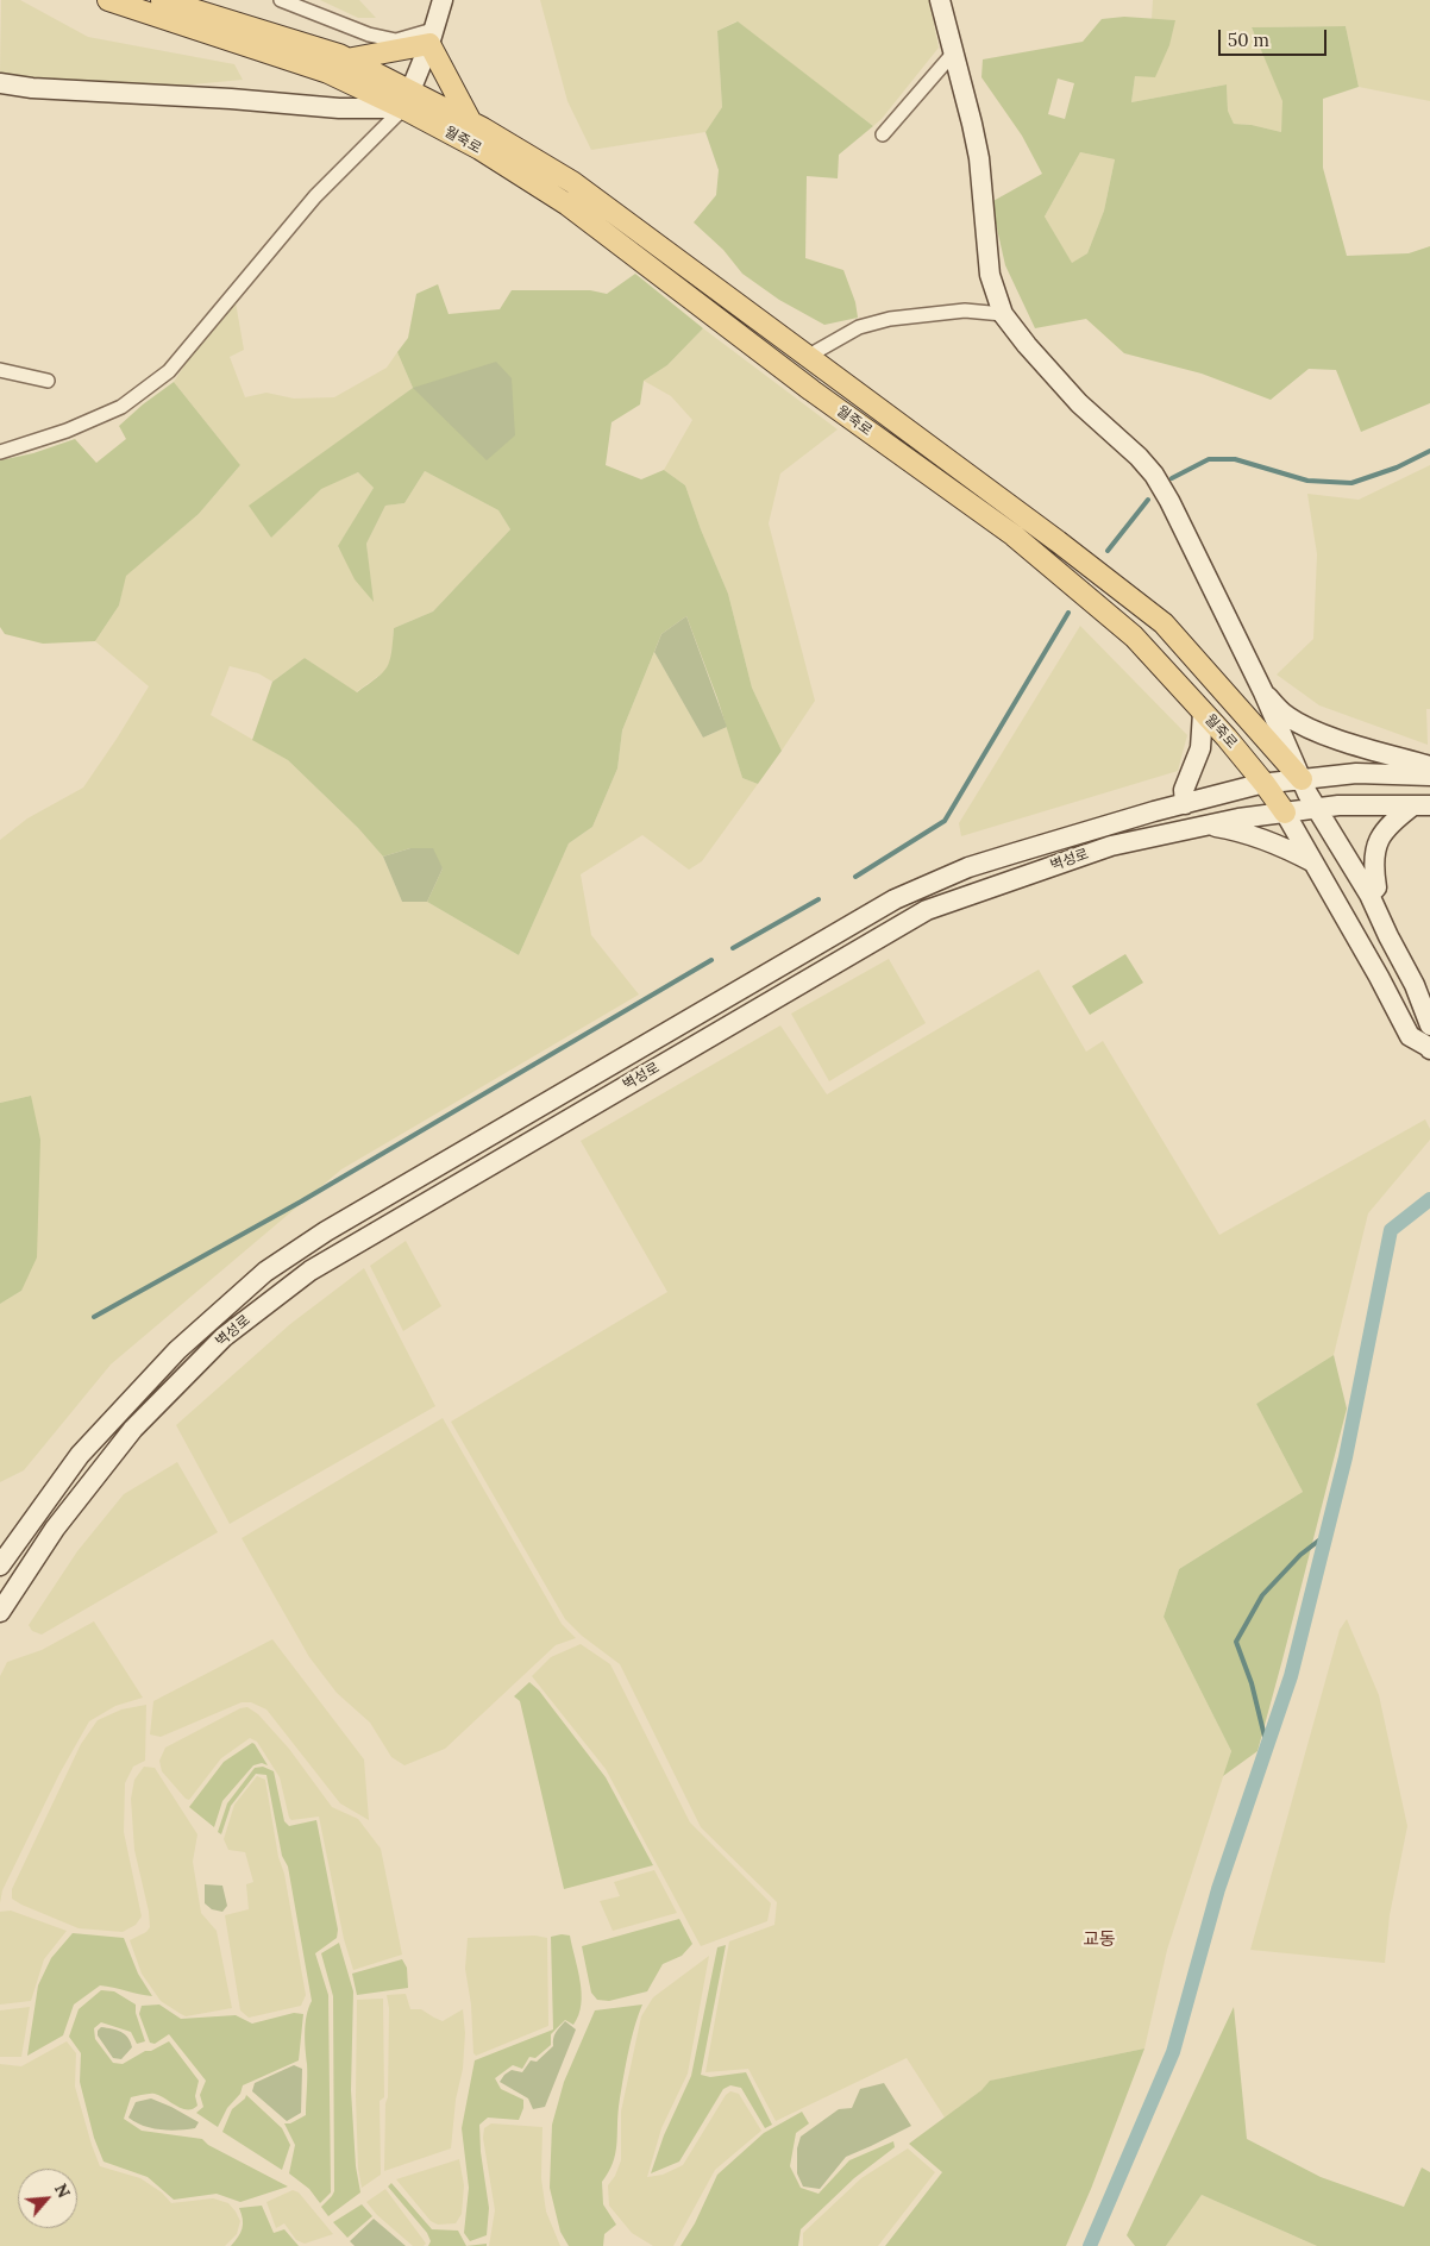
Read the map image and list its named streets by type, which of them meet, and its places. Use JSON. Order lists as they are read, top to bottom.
{
  "streets": {
    "main road": ["월죽로", "벽성로"]
  },
  "crossings": [
    ["월죽로", "벽성로"]
  ],
  "districts": ["교동"],
  "scale_bar": "50 m",
  "north": "top right"
}
